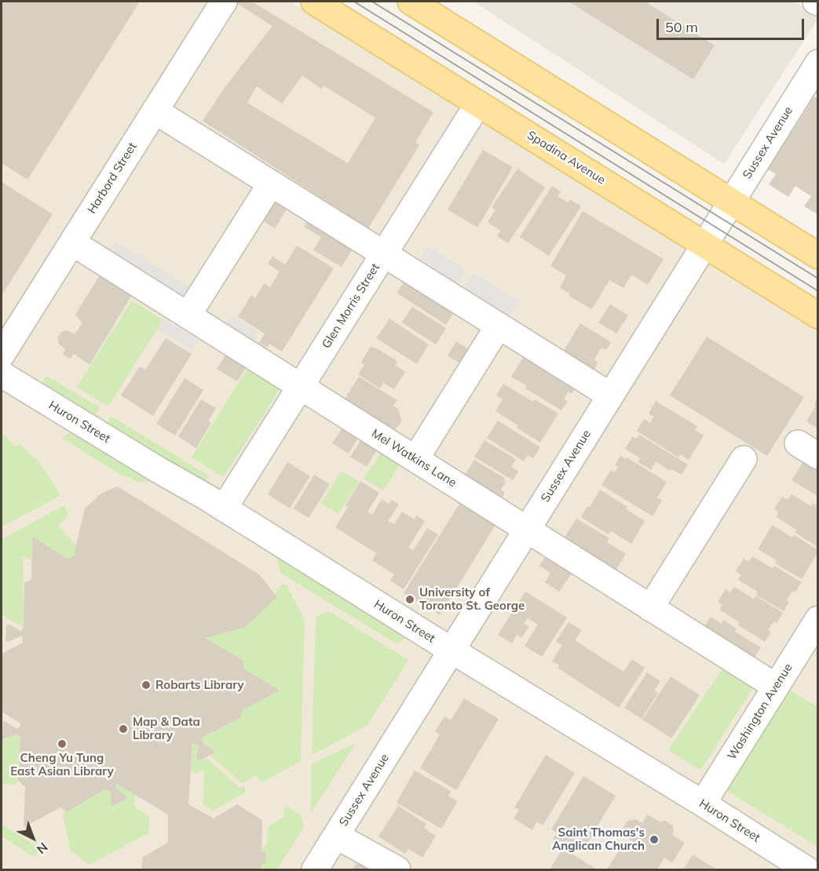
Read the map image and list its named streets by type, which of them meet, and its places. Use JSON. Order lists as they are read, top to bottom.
{
  "streets": {
    "main road": ["Spadina Avenue"],
    "street": [
      "Sussex Avenue",
      "Harbord Street",
      "Glen Morris Street",
      "Huron Street",
      "Mel Watkins Lane",
      "Washington Avenue"
    ]
  },
  "crossings": [
    ["Sussex Avenue", "Spadina Avenue"],
    ["Sussex Avenue", "Huron Street"],
    ["Sussex Avenue", "Mel Watkins Lane"],
    ["Spadina Avenue", "Glen Morris Street"],
    ["Harbord Street", "Mel Watkins Lane"],
    ["Glen Morris Street", "Huron Street"],
    ["Glen Morris Street", "Mel Watkins Lane"],
    ["Huron Street", "Washington Avenue"],
    ["Mel Watkins Lane", "Washington Avenue"]
  ],
  "places": [
    "University of Toronto St. George",
    "Robarts Library",
    "Map & Data Library",
    "Cheng Yu Tung East Asian Library",
    "Saint Thomas's Anglican Church"
  ],
  "scale_bar": "50 m",
  "north": "bottom right"
}
